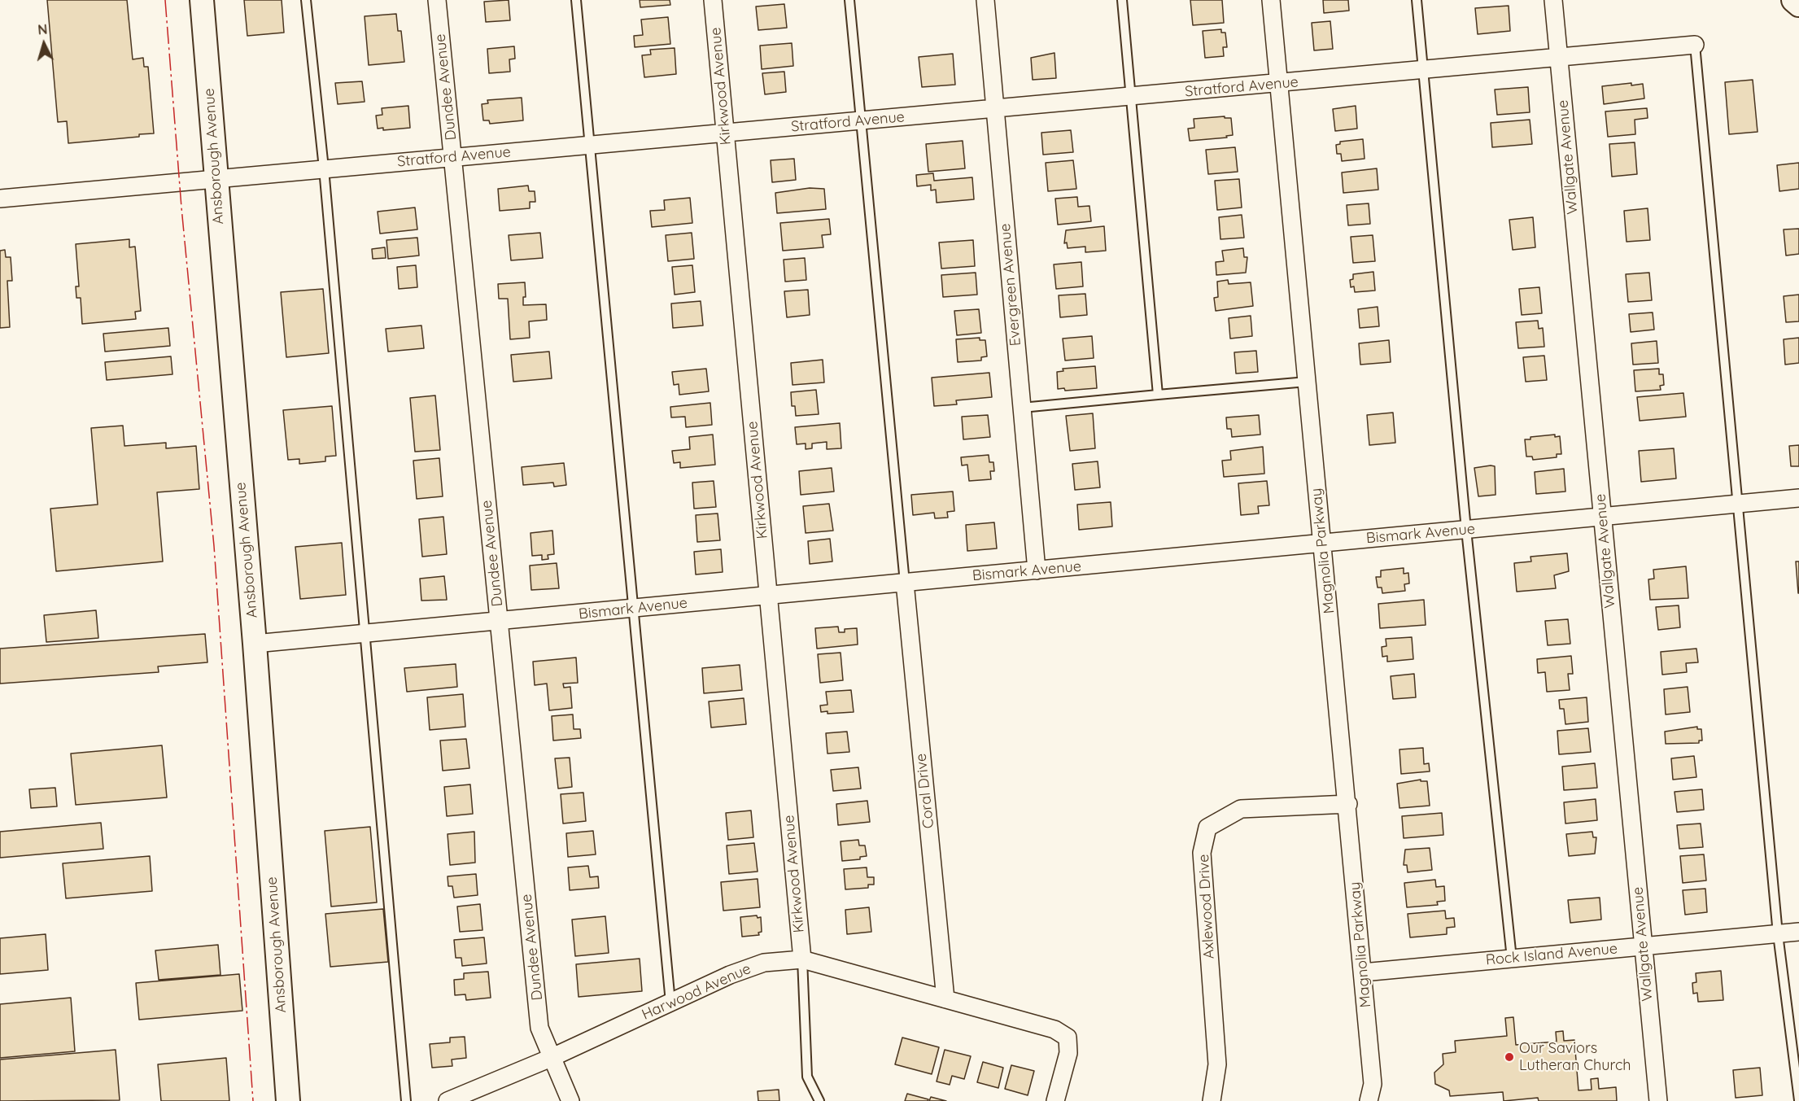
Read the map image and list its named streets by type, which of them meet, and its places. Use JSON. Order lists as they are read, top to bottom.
{
  "streets": {
    "main road": ["Ansborough Avenue"],
    "street": [
      "Kirkwood Avenue",
      "Dundee Avenue",
      "Stratford Avenue",
      "Wallgate Avenue",
      "Evergreen Avenue",
      "Bismark Avenue",
      "Magnolia Parkway",
      "Coral Drive",
      "Axlewood Drive",
      "Rock Island Avenue",
      "Harwood Avenue"
    ]
  },
  "crossings": [
    ["Kirkwood Avenue", "Stratford Avenue"],
    ["Kirkwood Avenue", "Bismark Avenue"],
    ["Kirkwood Avenue", "Harwood Avenue"],
    ["Dundee Avenue", "Stratford Avenue"],
    ["Dundee Avenue", "Bismark Avenue"],
    ["Dundee Avenue", "Harwood Avenue"],
    ["Stratford Avenue", "Ansborough Avenue"],
    ["Stratford Avenue", "Wallgate Avenue"],
    ["Stratford Avenue", "Evergreen Avenue"],
    ["Stratford Avenue", "Magnolia Parkway"],
    ["Ansborough Avenue", "Bismark Avenue"],
    ["Wallgate Avenue", "Bismark Avenue"],
    ["Wallgate Avenue", "Rock Island Avenue"],
    ["Evergreen Avenue", "Bismark Avenue"],
    ["Bismark Avenue", "Magnolia Parkway"],
    ["Bismark Avenue", "Coral Drive"],
    ["Magnolia Parkway", "Axlewood Drive"],
    ["Magnolia Parkway", "Rock Island Avenue"],
    ["Coral Drive", "Harwood Avenue"]
  ],
  "places": ["Our Saviors Lutheran Church"],
  "north": "top"
}
